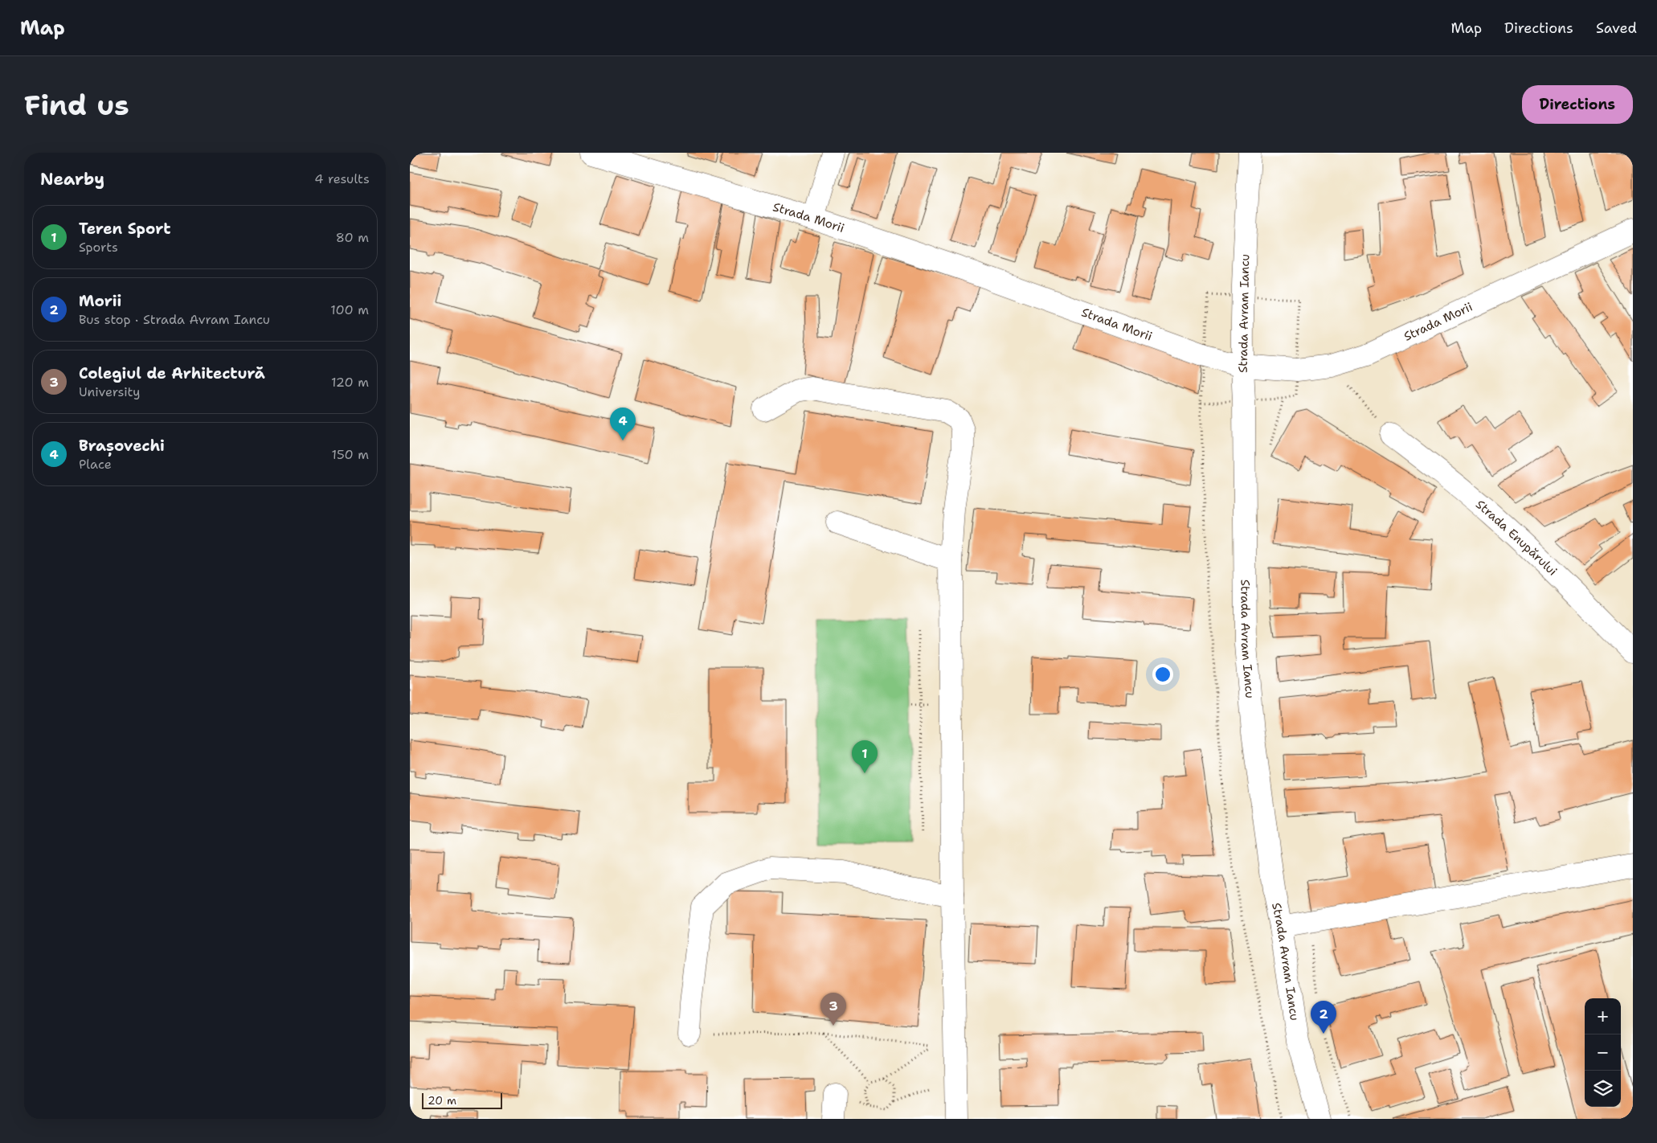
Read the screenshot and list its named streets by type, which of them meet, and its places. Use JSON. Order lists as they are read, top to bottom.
{
  "streets": {
    "street": ["Strada Morii", "Strada Avram Iancu", "Strada Enupărului"]
  },
  "crossings": [
    ["Strada Morii", "Strada Avram Iancu"]
  ],
  "scale_bar": "20 m",
  "page": {
    "header": "Map",
    "nav": ["Map", "Directions", "Saved"],
    "buttons": "Directions",
    "title": "Find us",
    "heading": ["Nearby", "4 results"],
    "list": [
      {
        "mark": "1",
        "name": "Teren Sport",
        "note": "Sports",
        "value": "80 m"
      },
      {
        "mark": "2",
        "name": "Morii",
        "note": "Bus stop · Strada Avram Iancu",
        "value": "100 m"
      },
      {
        "mark": "3",
        "name": "Colegiul de Arhitectură",
        "note": "University",
        "value": "120 m"
      },
      {
        "mark": "4",
        "name": "Brașovechi",
        "note": "Place",
        "value": "150 m"
      }
    ],
    "pins": [
      "4",
      "1",
      "3",
      "2"
    ],
    "map_buttons": ["+", "−"],
    "scale": "20 m"
  }
}
